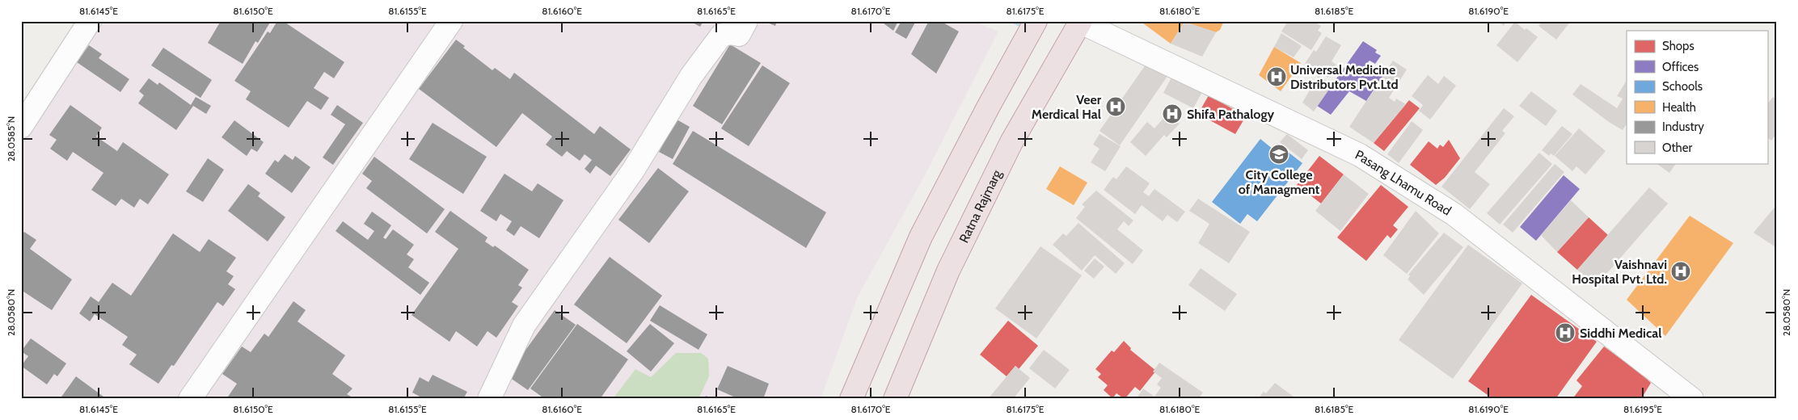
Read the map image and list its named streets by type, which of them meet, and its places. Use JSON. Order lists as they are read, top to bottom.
{
  "streets": {
    "highway": ["Ratna Rajmarg"],
    "street": ["Pasang Lhamu Road"]
  },
  "crossings": [
    ["Pasang Lhamu Road", "Ratna Rajmarg"]
  ],
  "places": {
    "hospital": [
      "Universal Medicine Distributors Pvt.Ltd",
      "Veer Merdical Hal",
      "Shifa Pathalogy",
      "Vaishnavi Hospital Pvt. Ltd.",
      "Siddhi Medical"
    ],
    "school or university": ["City College of Managment"]
  },
  "legend": [
    "Shops",
    "Offices",
    "Schools",
    "Health",
    "Industry",
    "Other"
  ],
  "coordinates": [
    "81.6145°E",
    "81.6150°E",
    "81.6155°E",
    "81.6160°E",
    "81.6165°E",
    "81.6170°E",
    "81.6175°E",
    "81.6180°E",
    "81.6185°E",
    "81.6190°E",
    "28.0585°N",
    "28.0580°N",
    "81.6195°E"
  ]
}
